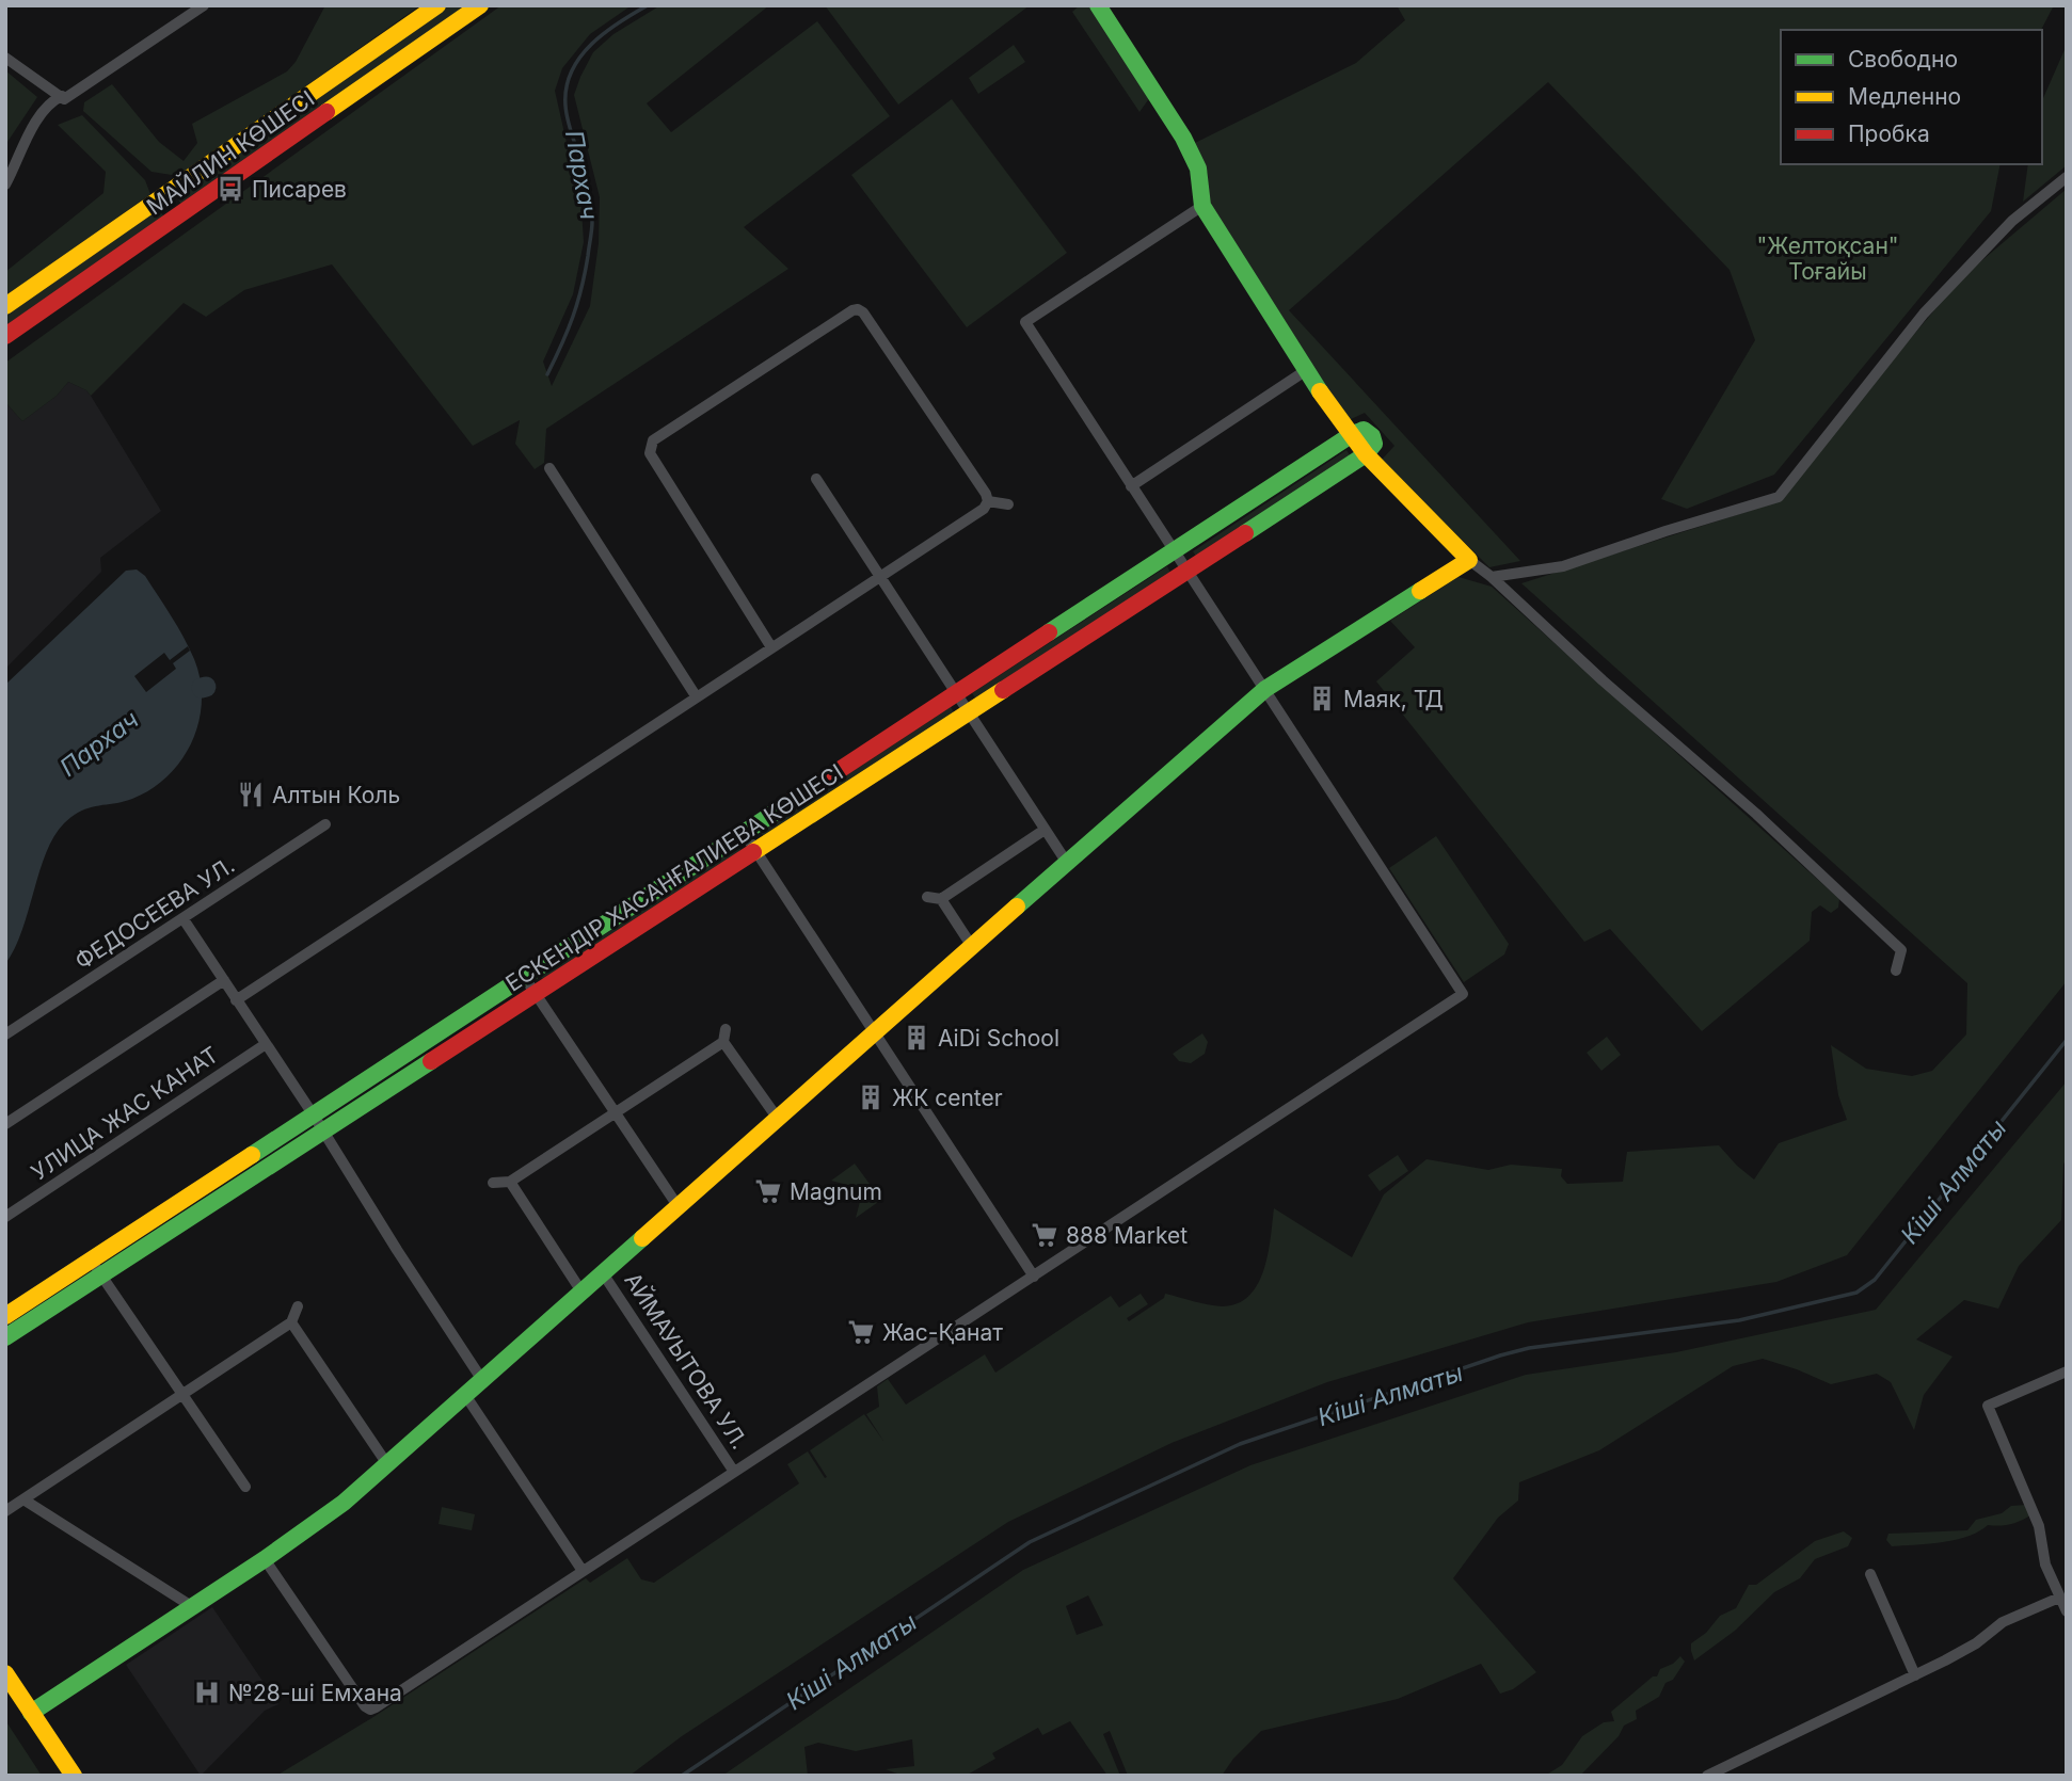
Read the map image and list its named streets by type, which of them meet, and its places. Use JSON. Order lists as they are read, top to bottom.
{
  "streets": {
    "street": [
      "МАЙЛИН КӨШЕСІ",
      "ЕСКЕНДІР ХАСАНҒАЛИЕВА КӨШЕСІ",
      "ФЕДОСЕЕВА УЛ.",
      "УЛИЦА ЖАС КАНАТ",
      "АЙМАУЫТОВА УЛ."
    ]
  },
  "water": ["Пархач", "Кіші Алматы"],
  "parks": ["\"Желтоқсан\" Тоғайы"],
  "places": {
    "bus stop": ["Писарев"],
    "building": ["Маяк, ТД", "AiDi School", "ЖК center"],
    "restaurant": ["Алтын Коль"],
    "supermarket": ["Magnum", "888 Market", "Жас-Қанат"],
    "hospital": ["№28-ші Емхана"]
  },
  "legend": ["Свободно", "Медленно", "Пробка"]
}
